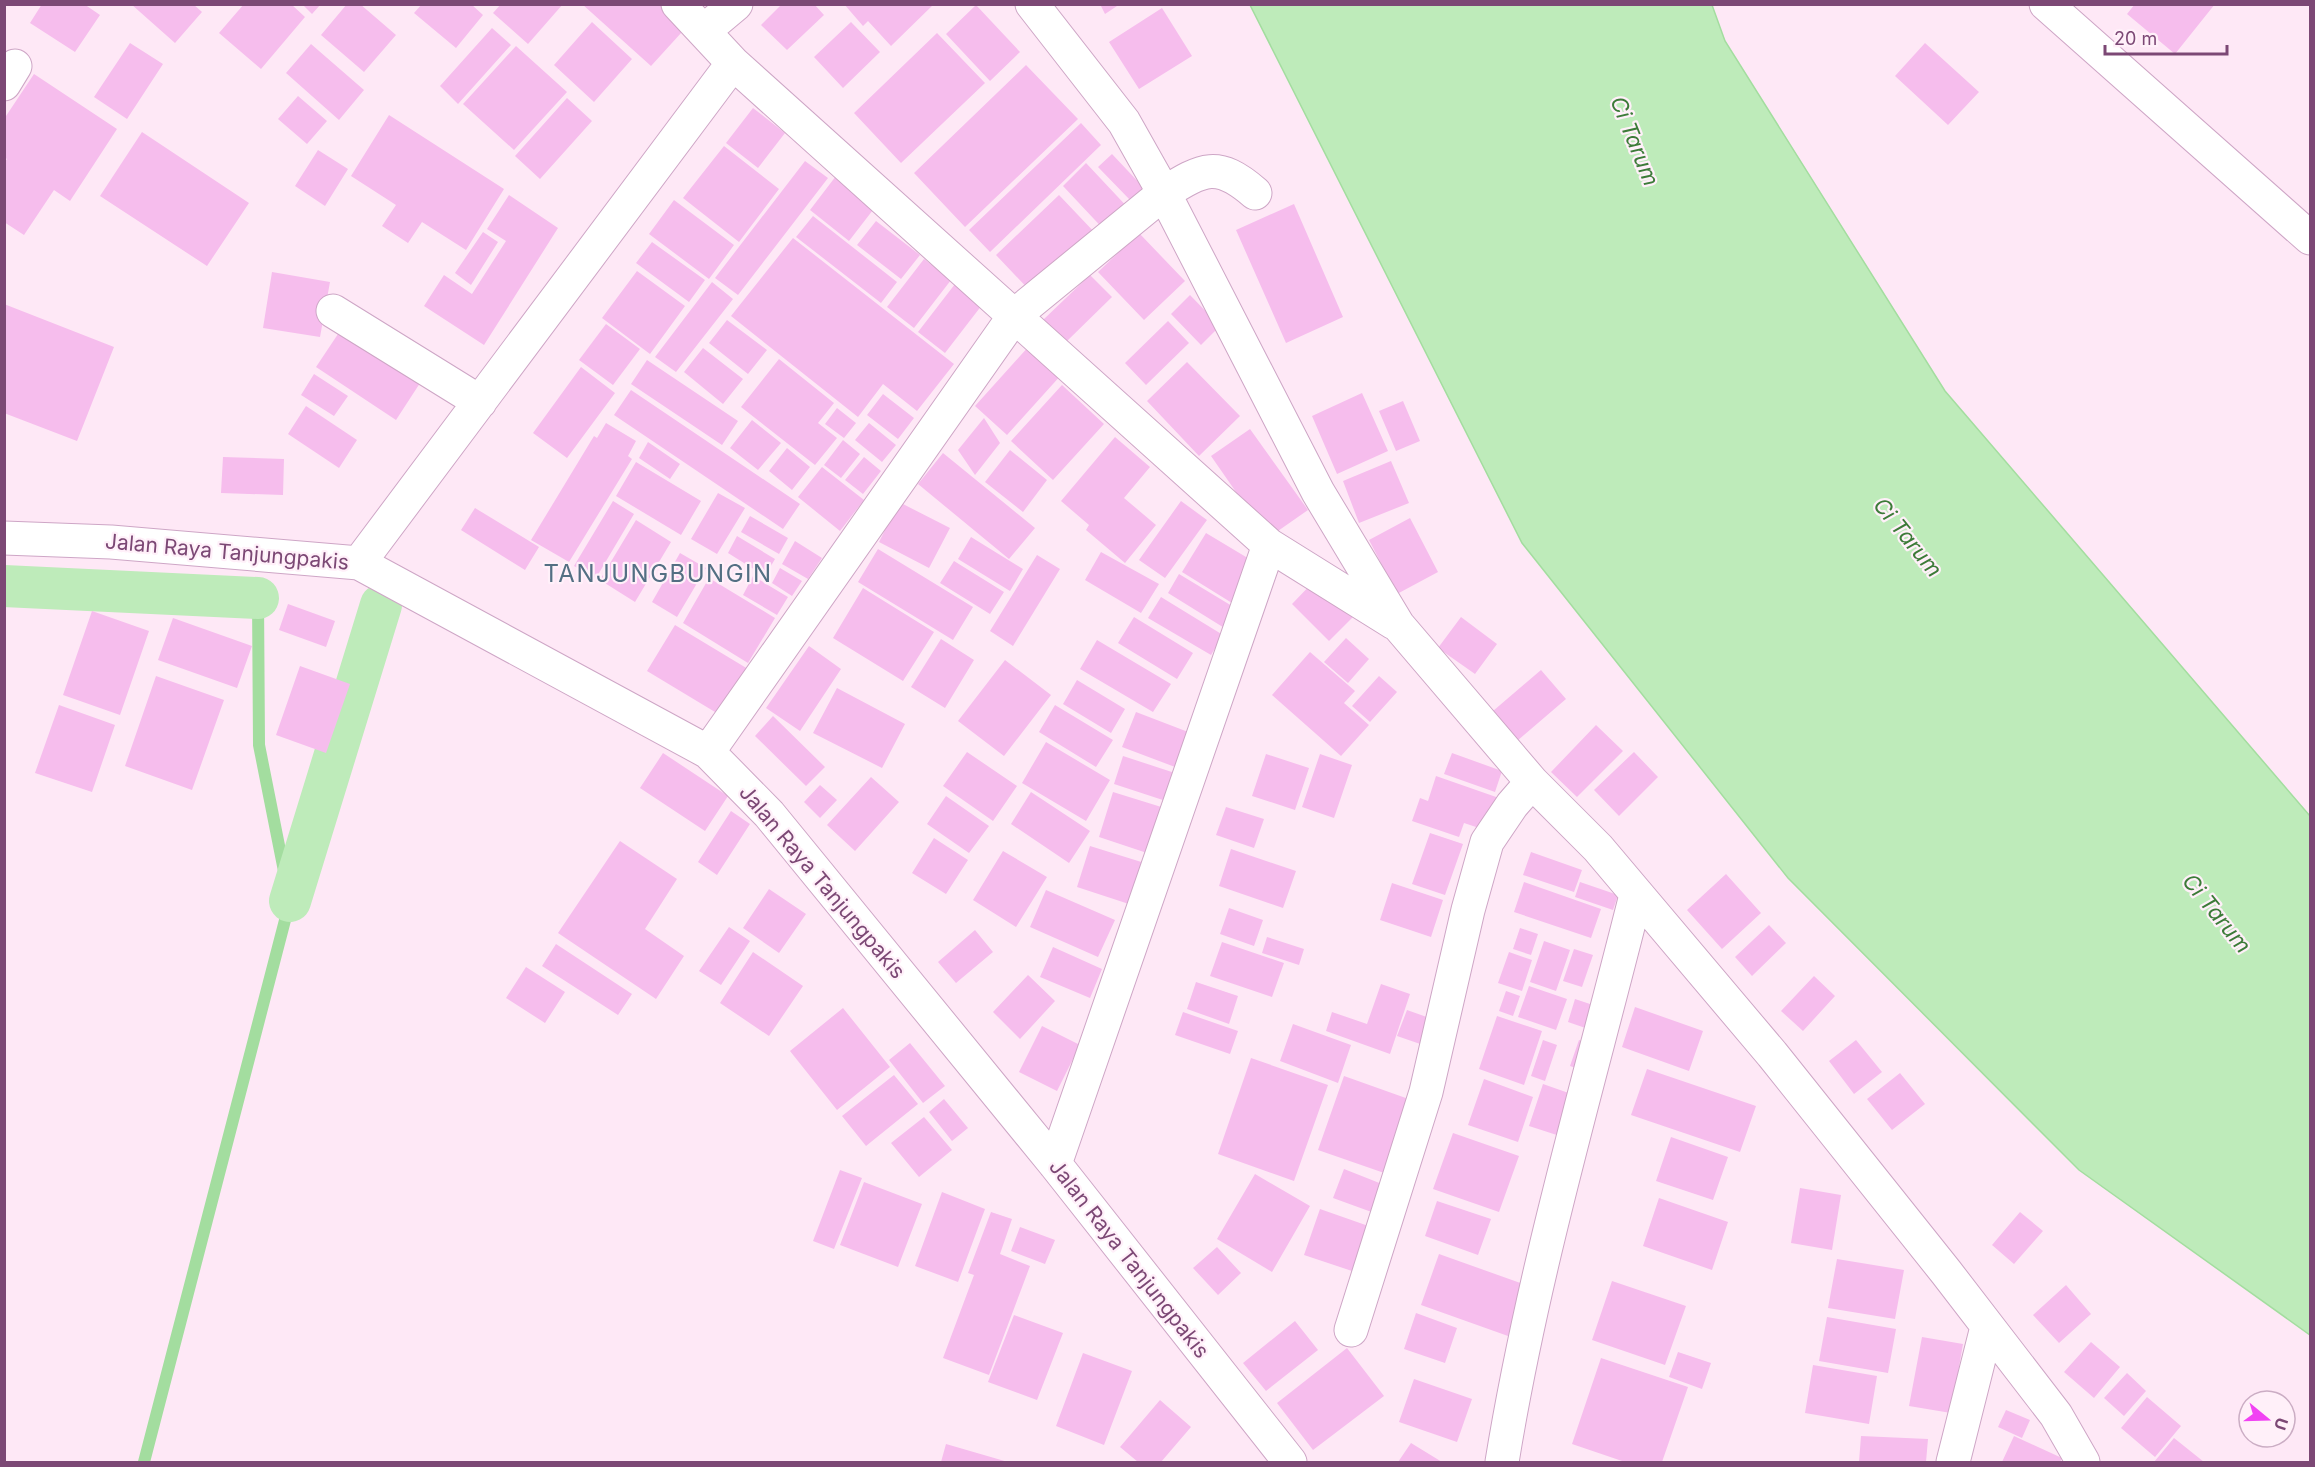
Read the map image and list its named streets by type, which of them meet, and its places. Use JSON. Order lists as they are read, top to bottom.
{
  "streets": {
    "street": ["Jalan Raya Tanjungpakis"]
  },
  "districts": ["TANJUNGBUNGIN"],
  "water": ["Ci Tarum"],
  "scale_bar": "20 m",
  "north": "right"
}
